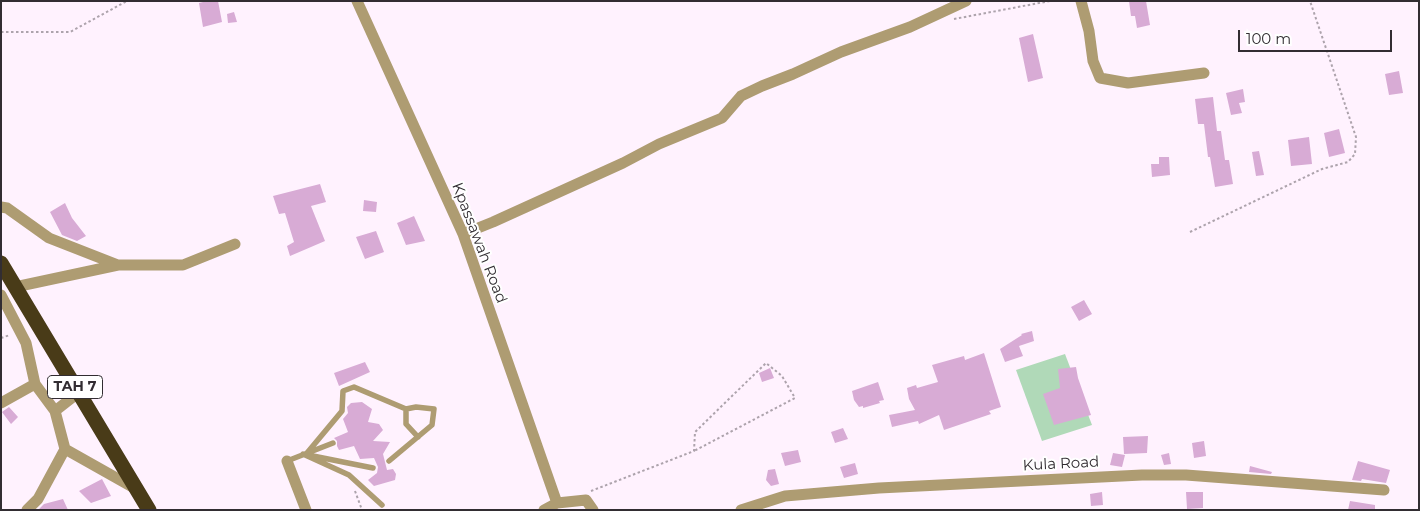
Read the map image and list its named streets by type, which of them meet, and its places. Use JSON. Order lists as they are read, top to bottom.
{
  "streets": {
    "highway": ["TAH 7"],
    "street": ["Kpassawah Road", "Kula Road"]
  },
  "scale_bar": "100 m"
}
